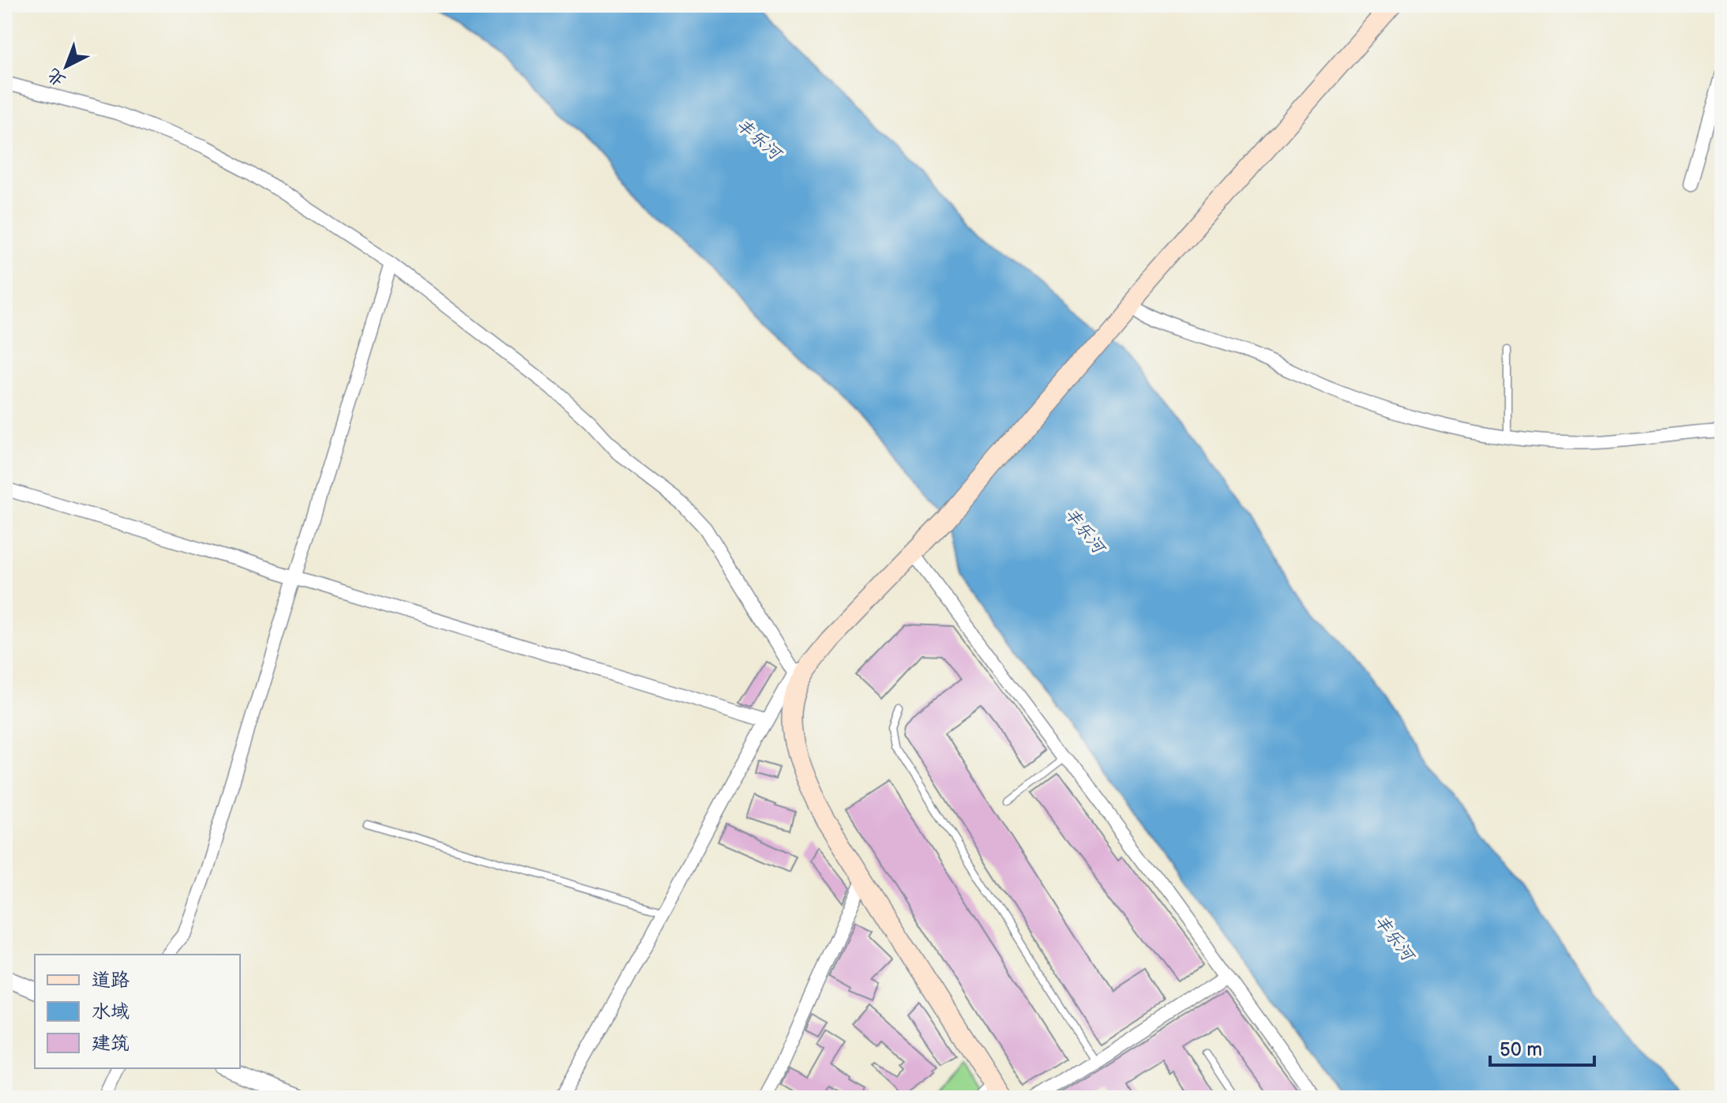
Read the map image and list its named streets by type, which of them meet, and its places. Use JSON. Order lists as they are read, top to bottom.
{
  "water": ["丰乐河"],
  "legend": ["道路", "水域", "建筑"],
  "scale_bar": "50 m",
  "north": "bottom left"
}
